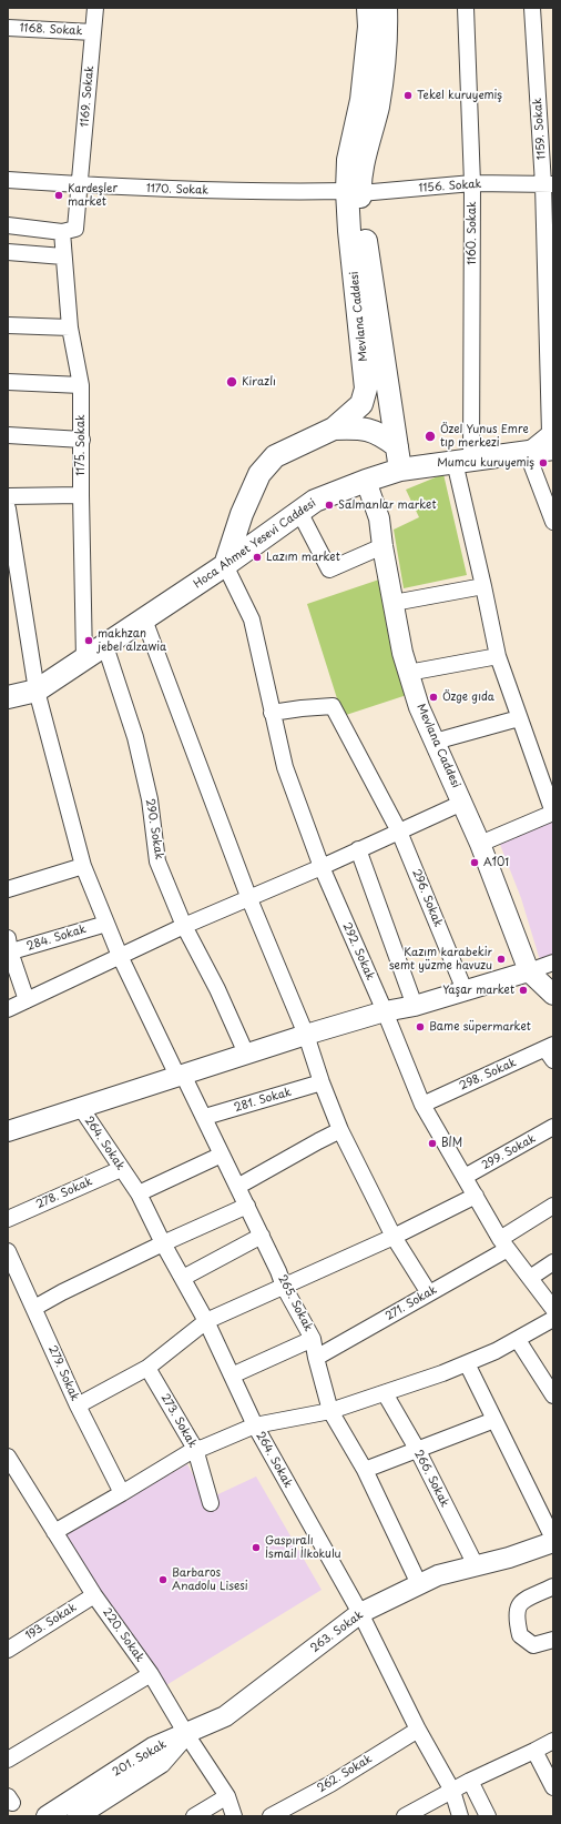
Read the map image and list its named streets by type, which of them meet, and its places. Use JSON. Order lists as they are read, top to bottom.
{
  "streets": {
    "main road": ["Mevlana Caddesi", "Hoca Ahmet Yesevi Caddesi"],
    "street": [
      "1168. Sokak",
      "1169. Sokak",
      "1159. Sokak",
      "1156. Sokak",
      "1170. Sokak",
      "1160. Sokak",
      "1175. Sokak",
      "290. Sokak",
      "296. Sokak",
      "284. Sokak",
      "292. Sokak",
      "298. Sokak",
      "281. Sokak",
      "264. Sokak",
      "299. Sokak",
      "278. Sokak",
      "265. Sokak",
      "271. Sokak",
      "279. Sokak",
      "273. Sokak",
      "266. Sokak",
      "193. Sokak",
      "263. Sokak",
      "220. Sokak",
      "201. Sokak",
      "262. Sokak"
    ]
  },
  "crossings": [
    ["1168. Sokak", "1169. Sokak"],
    ["1169. Sokak", "1170. Sokak"],
    ["1169. Sokak", "1175. Sokak"],
    ["1159. Sokak", "1156. Sokak"],
    ["1159. Sokak", "Hoca Ahmet Yesevi Caddesi"],
    ["1156. Sokak", "1170. Sokak"],
    ["1156. Sokak", "1160. Sokak"],
    ["1156. Sokak", "Mevlana Caddesi"],
    ["1170. Sokak", "Mevlana Caddesi"],
    ["1160. Sokak", "Hoca Ahmet Yesevi Caddesi"],
    ["Mevlana Caddesi", "Hoca Ahmet Yesevi Caddesi"],
    ["Mevlana Caddesi", "292. Sokak"],
    ["1175. Sokak", "Hoca Ahmet Yesevi Caddesi"],
    ["Hoca Ahmet Yesevi Caddesi", "290. Sokak"],
    ["Hoca Ahmet Yesevi Caddesi", "292. Sokak"],
    ["Hoca Ahmet Yesevi Caddesi", "265. Sokak"],
    ["296. Sokak", "292. Sokak"],
    ["284. Sokak", "265. Sokak"],
    ["292. Sokak", "298. Sokak"],
    ["292. Sokak", "299. Sokak"],
    ["292. Sokak", "271. Sokak"],
    ["281. Sokak", "265. Sokak"],
    ["264. Sokak", "278. Sokak"],
    ["264. Sokak", "263. Sokak"],
    ["264. Sokak", "262. Sokak"],
    ["265. Sokak", "271. Sokak"],
    ["265. Sokak", "263. Sokak"],
    ["266. Sokak", "263. Sokak"],
    ["193. Sokak", "220. Sokak"],
    ["263. Sokak", "220. Sokak"],
    ["263. Sokak", "201. Sokak"],
    ["220. Sokak", "201. Sokak"]
  ],
  "places": [
    "Tekel kuruyemiş",
    "Kardeşler market",
    "Kirazlı",
    "Özel Yunus Emre tıp merkezi",
    "Mumcu kuruyemiş",
    "Salmanlar market",
    "Lazım market",
    "makhzan jebel alzawia",
    "Özge gıda",
    "A101",
    "Kazım karabekir semt yüzme havuzu",
    "Yaşar market",
    "Bame süpermarket",
    "BİM",
    "Gaspıralı İsmail İlkokulu",
    "Barbaros Anadolu Lisesi"
  ]
}
